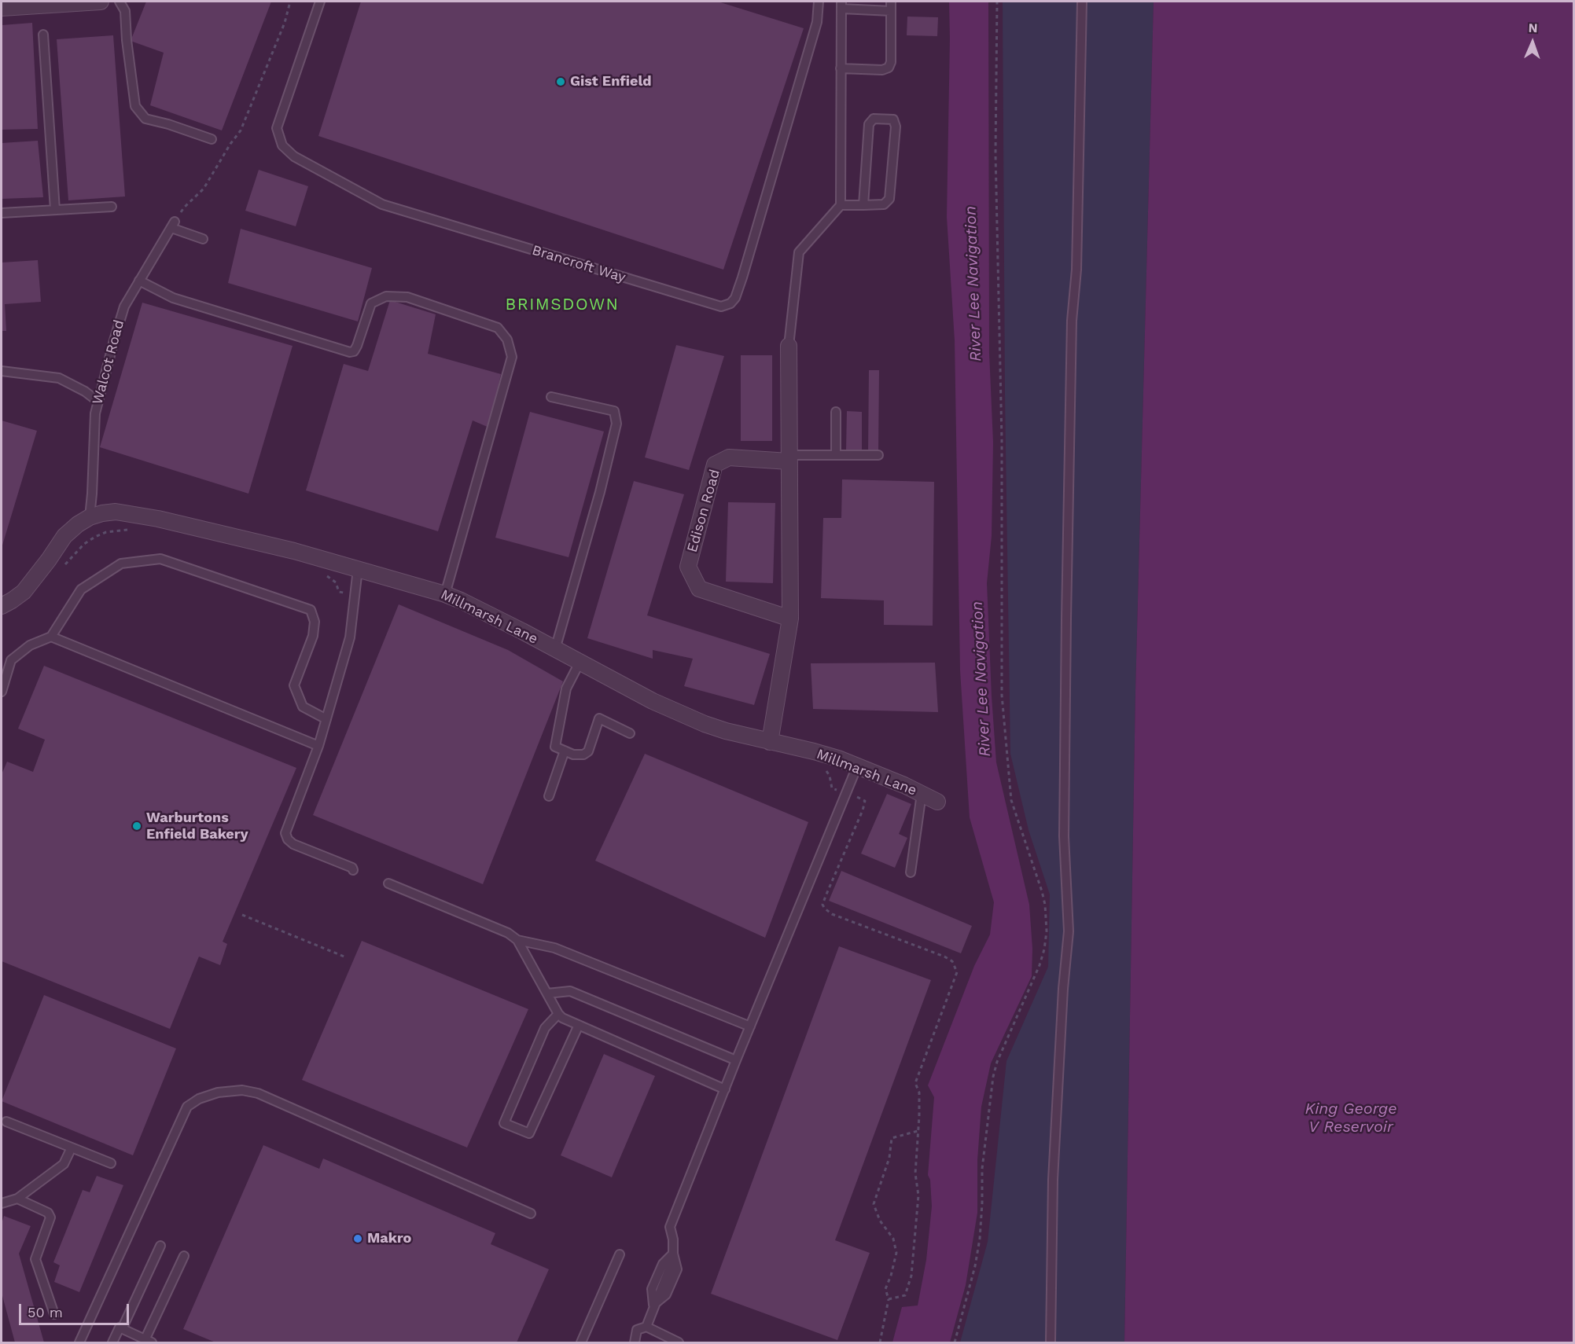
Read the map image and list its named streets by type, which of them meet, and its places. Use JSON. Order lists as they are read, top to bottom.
{
  "streets": {
    "street": ["Edison Road", "Millmarsh Lane"],
    "lane": ["Brancroft Way", "Walcot Road"]
  },
  "crossings": [
    ["Walcot Road", "Millmarsh Lane"]
  ],
  "districts": ["BRIMSDOWN"],
  "water": ["River Lee Navigation", "King George V Reservoir"],
  "places": ["Gist Enfield", "Warburtons Enfield Bakery", "Makro"],
  "scale_bar": "50 m",
  "north": "top"
}
